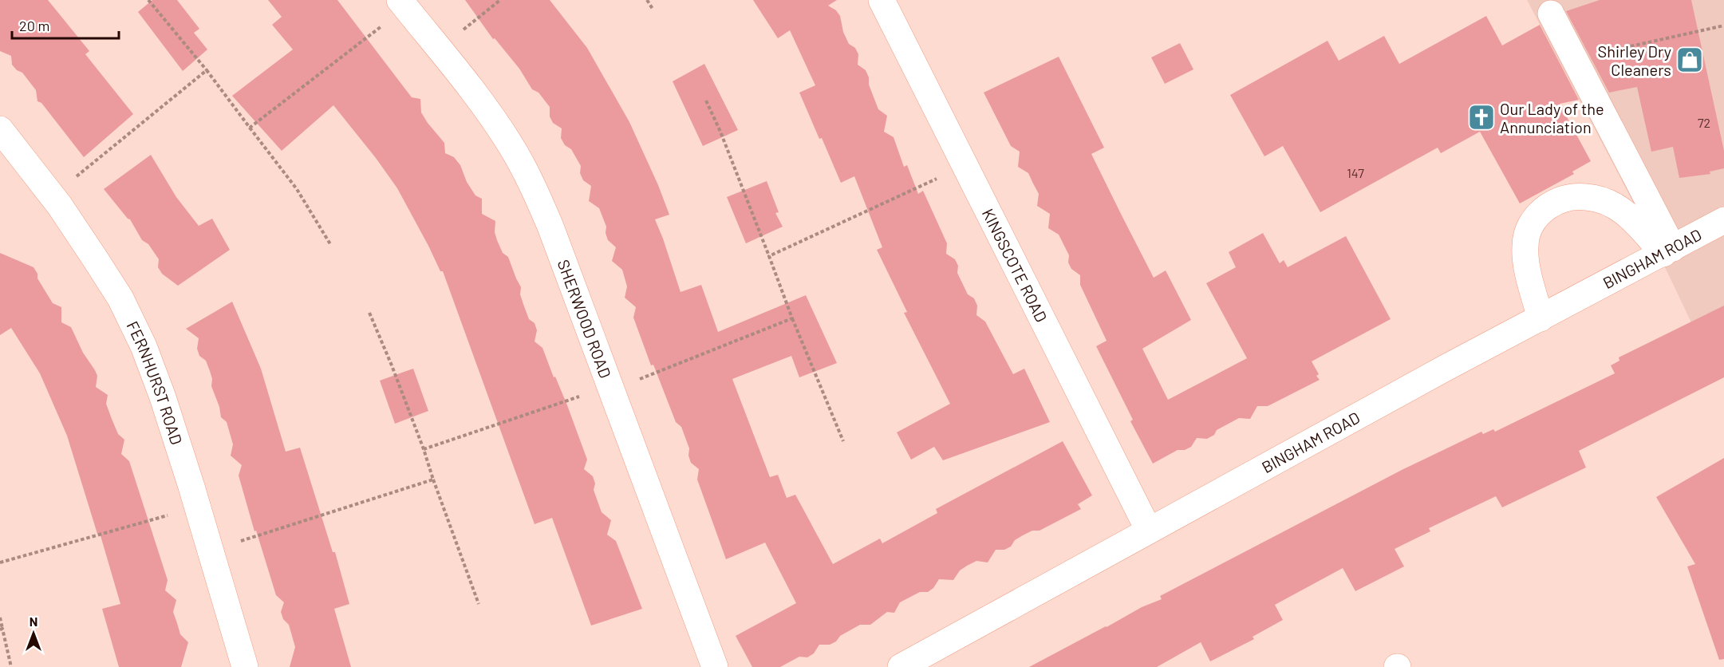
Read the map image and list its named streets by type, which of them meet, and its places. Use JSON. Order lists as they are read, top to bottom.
{
  "streets": {
    "street": [
      "BINGHAM ROAD",
      "KINGSCOTE ROAD",
      "SHERWOOD ROAD",
      "FERNHURST ROAD"
    ]
  },
  "crossings": [
    ["BINGHAM ROAD", "KINGSCOTE ROAD"]
  ],
  "places": {
    "shop": ["Shirley Dry Cleaners"],
    "church": ["Our Lady of the Annunciation"]
  },
  "house_numbers": ["72", "147"],
  "scale_bar": "20 m",
  "north": "top"
}
